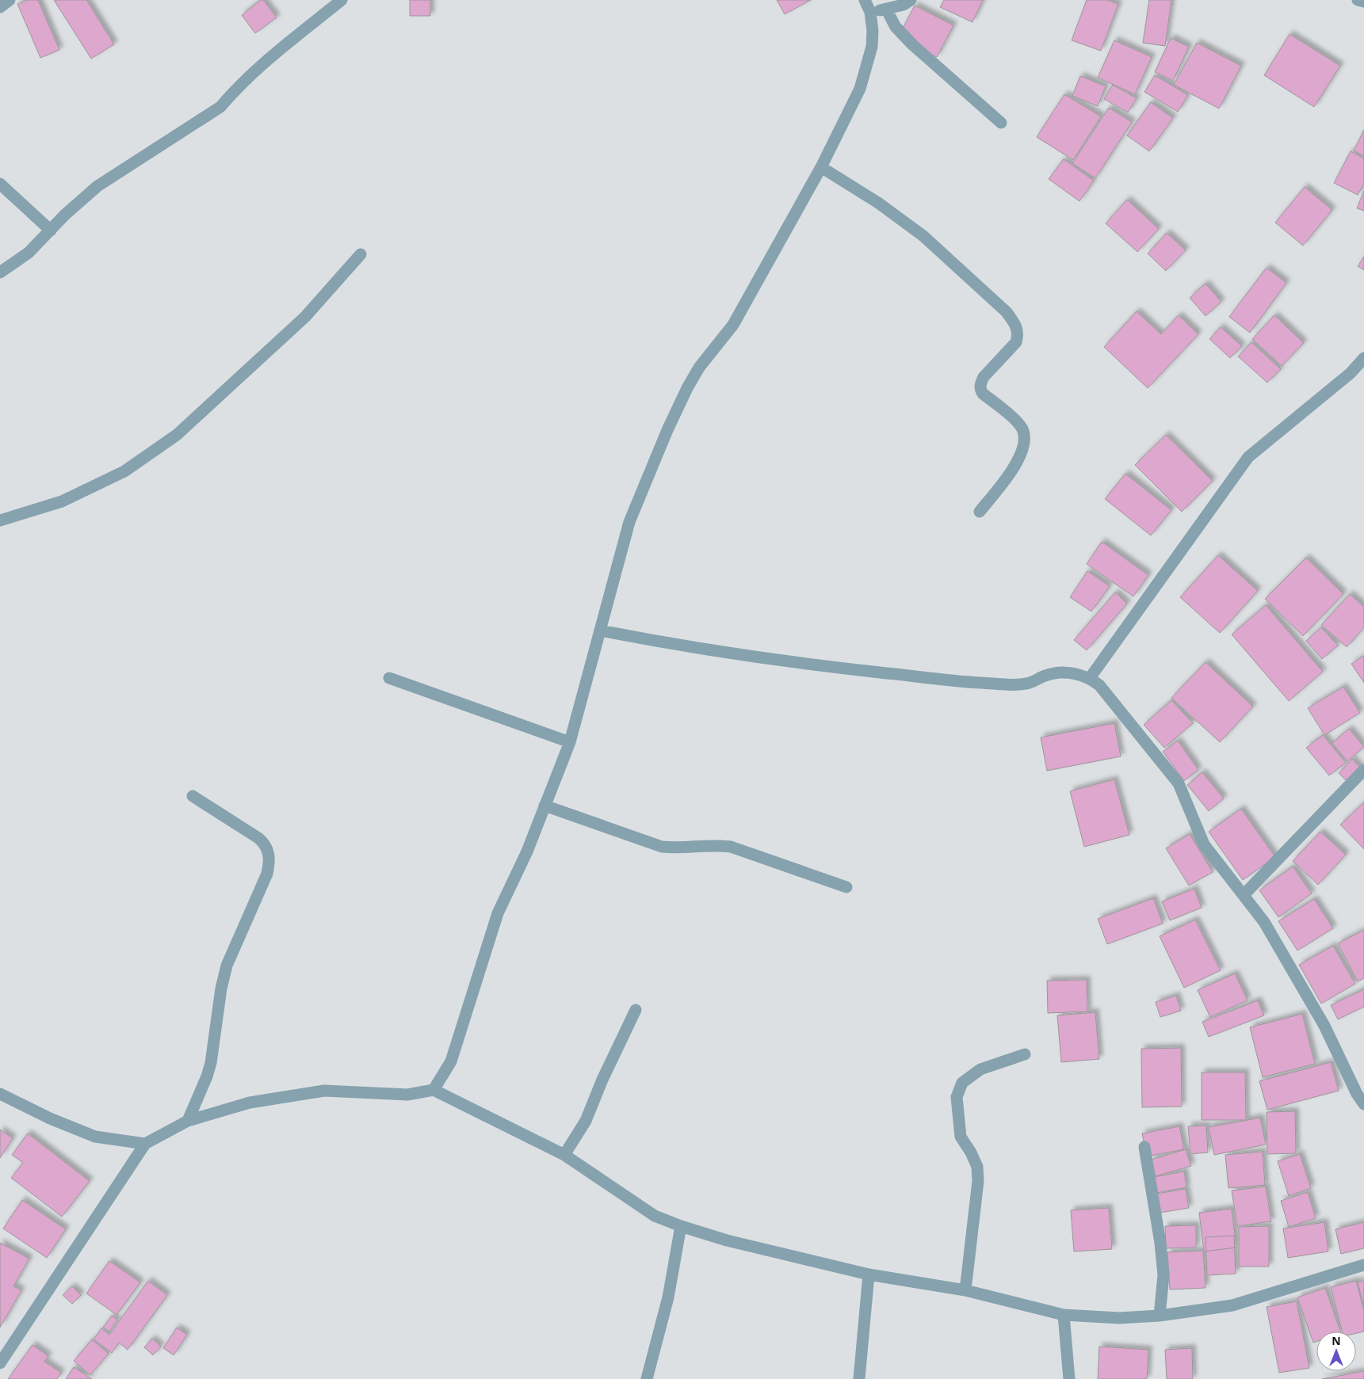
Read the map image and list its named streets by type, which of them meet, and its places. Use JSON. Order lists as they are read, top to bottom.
{
  "north": "top"
}
